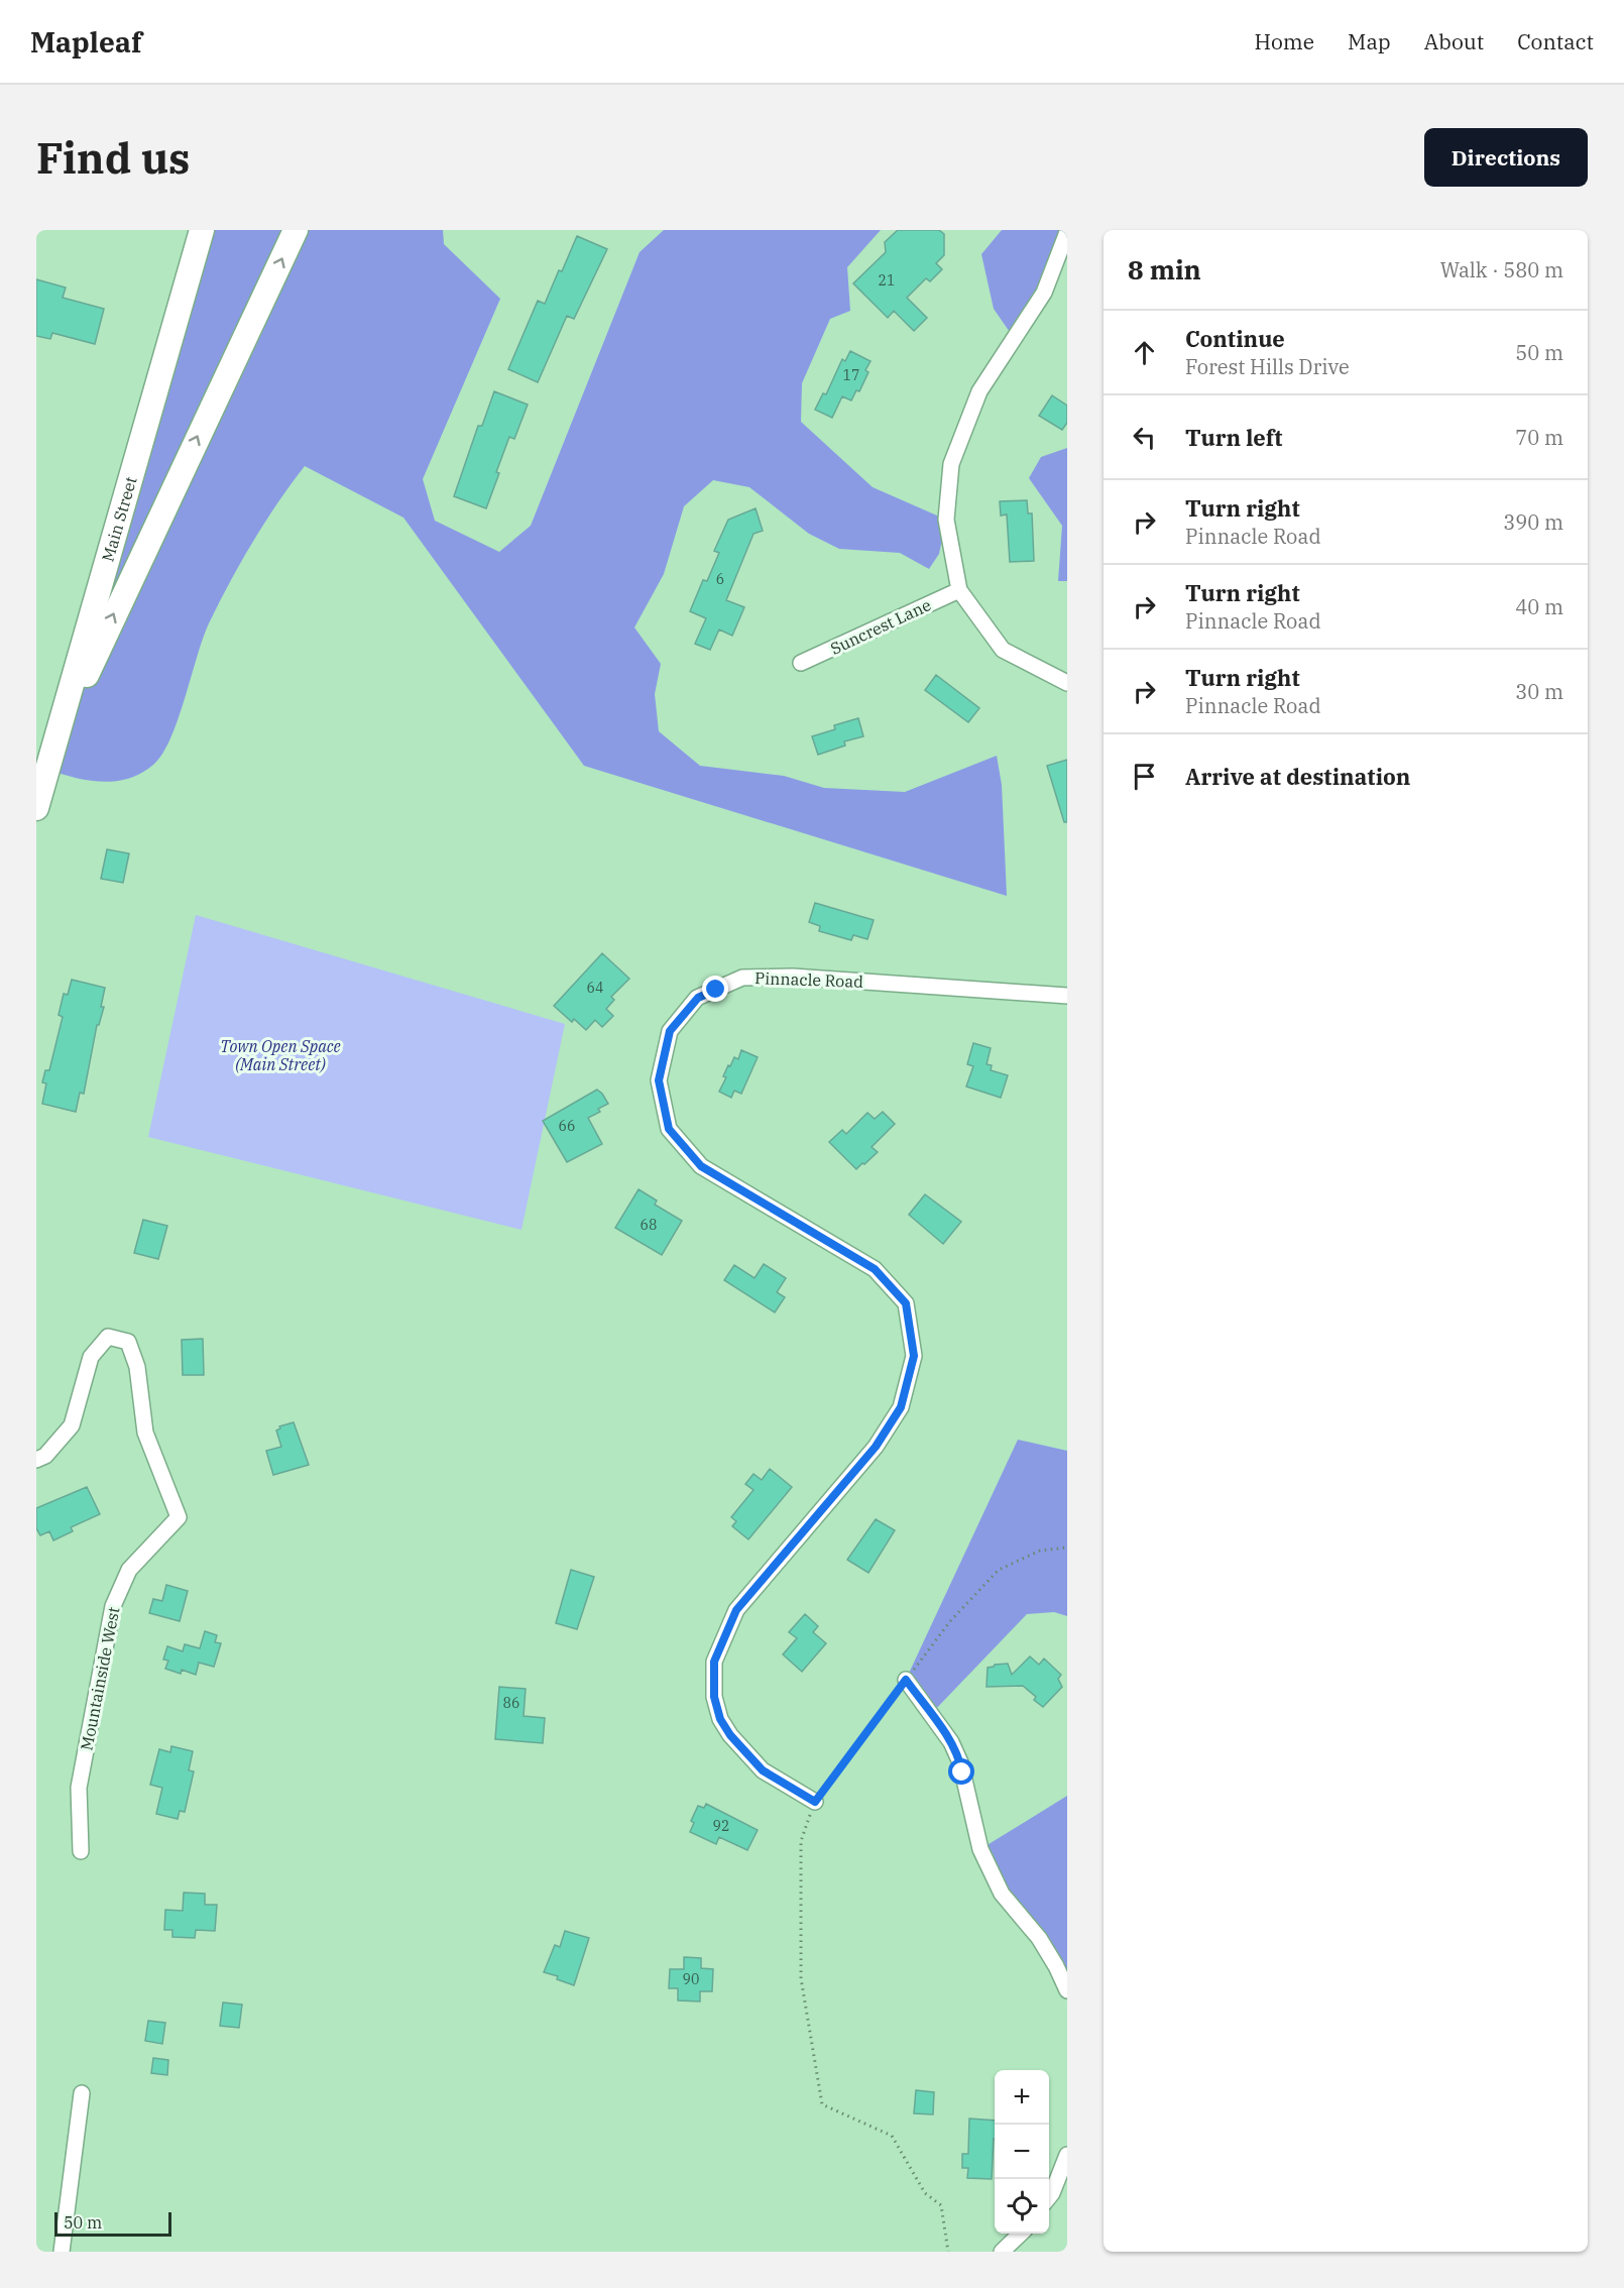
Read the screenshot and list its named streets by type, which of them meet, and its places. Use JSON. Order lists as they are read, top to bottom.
{
  "streets": {
    "highway": ["Main Street"],
    "street": ["Suncrest Lane", "Pinnacle Road", "Mountainside West"]
  },
  "parks": ["Town Open Space (Main Street)"],
  "house_numbers": [
    "21",
    "17",
    "6",
    "64",
    "66",
    "68",
    "86",
    "92",
    "90"
  ],
  "scale_bar": "50 m",
  "page": {
    "header": "Mapleaf",
    "nav": [
      "Home",
      "Map",
      "About",
      "Contact"
    ],
    "buttons": "Directions",
    "title": "Find us",
    "heading": ["8 min", "Walk · 580 m"],
    "list": [
      ["Continue", "Forest Hills Drive", "50 m"],
      ["Turn left", "70 m"],
      ["Turn right", "Pinnacle Road", "390 m"],
      ["Turn right", "Pinnacle Road", "40 m"],
      ["Turn right", "Pinnacle Road", "30 m"],
      "Arrive at destination"
    ],
    "map_buttons": ["+", "−"],
    "scale": "50 m"
  }
}
